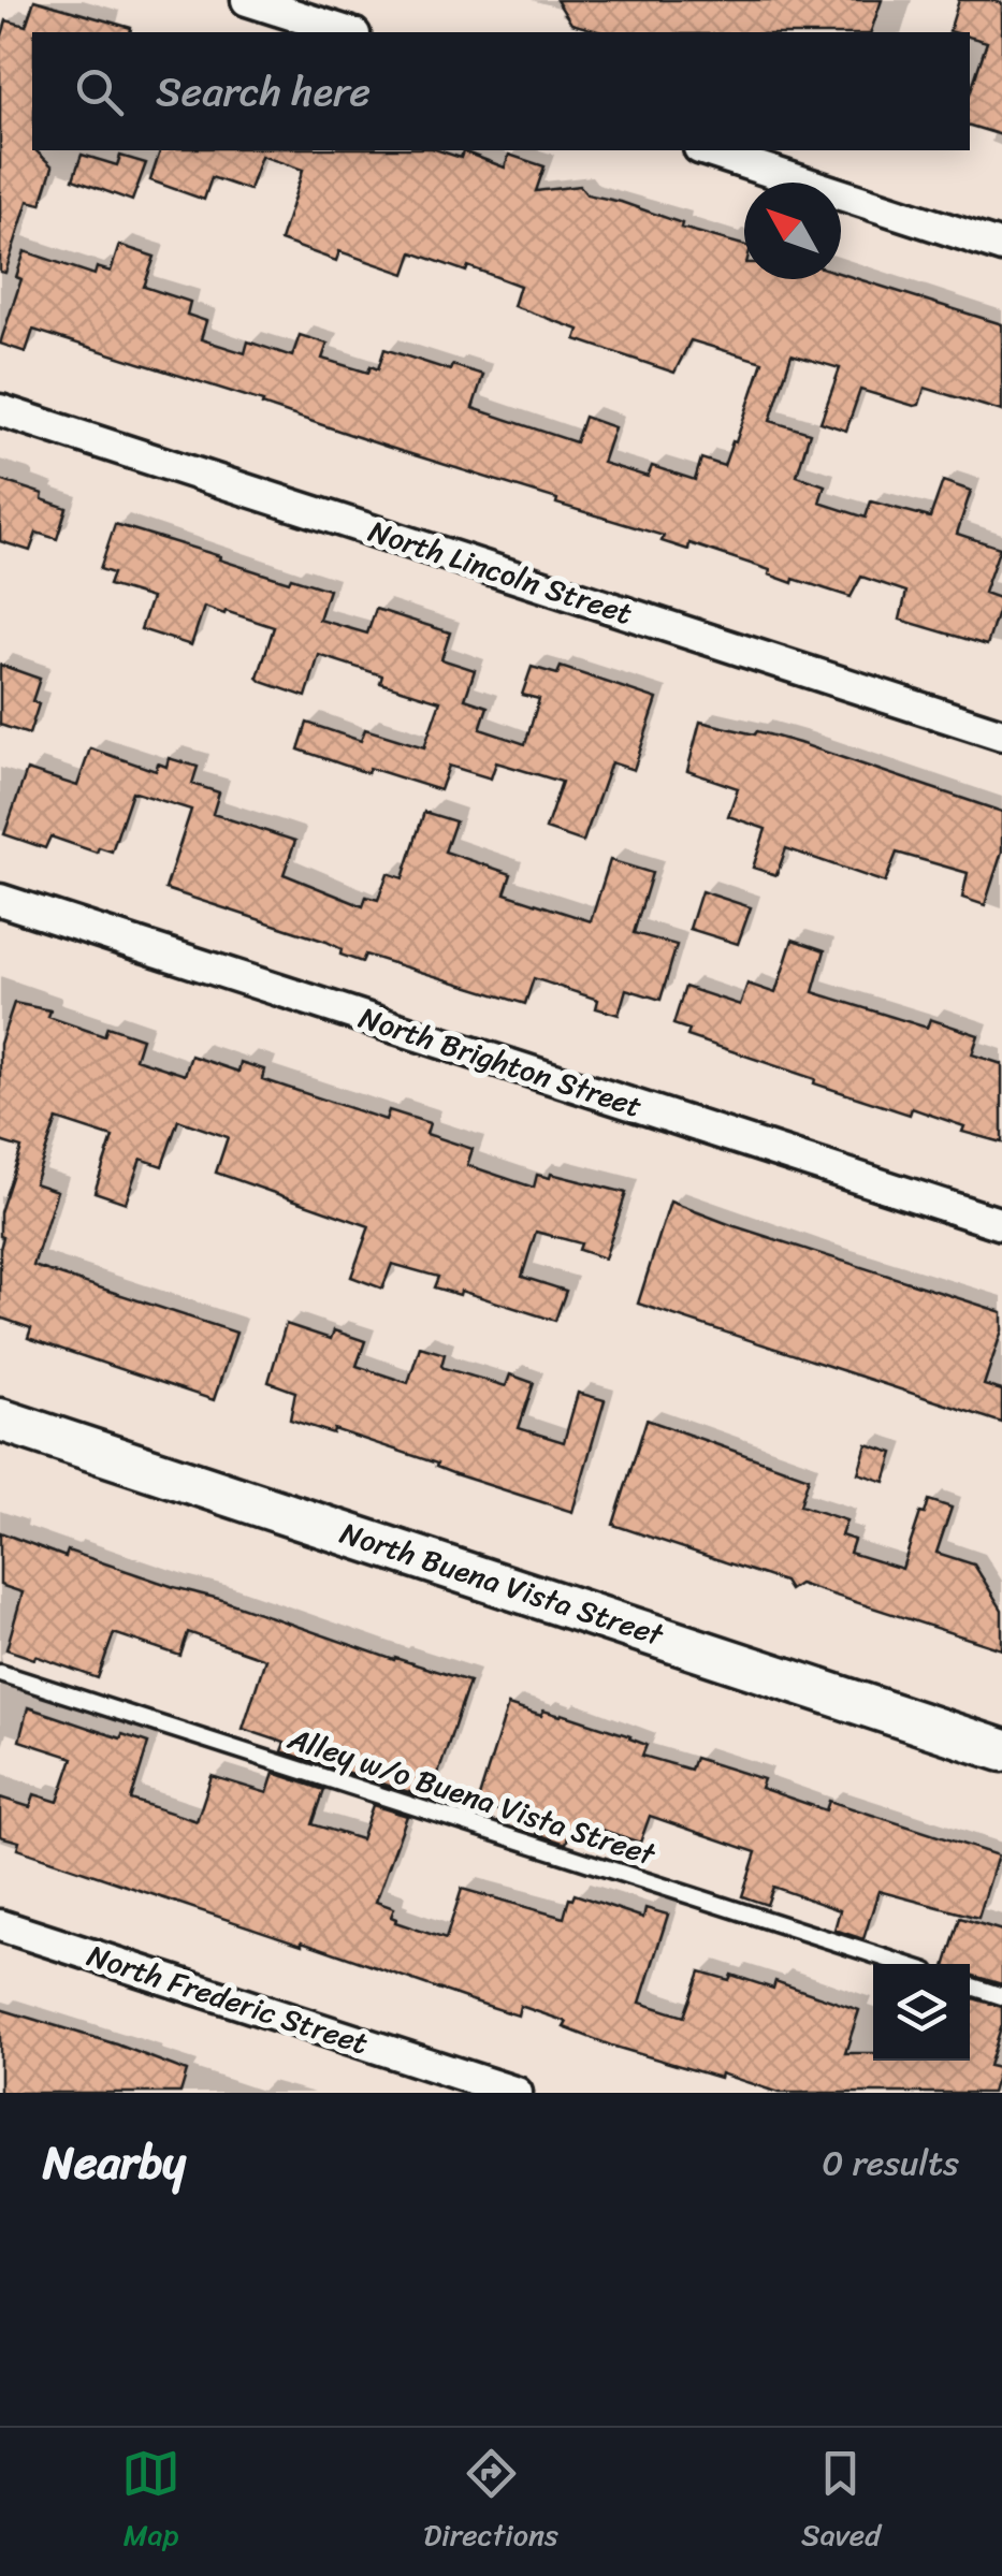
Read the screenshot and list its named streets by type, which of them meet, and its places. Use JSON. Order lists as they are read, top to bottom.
{
  "streets": {
    "main road": ["North Buena Vista Street"],
    "street": ["North Lincoln Street", "North Brighton Street", "North Frederic Street"],
    "lane": ["Alley w/o Buena Vista Street"]
  },
  "north": "top left",
  "page": {
    "search": "Search here",
    "heading": ["Nearby", "0 results"],
    "nav": ["Map", "Directions", "Saved"]
  }
}
